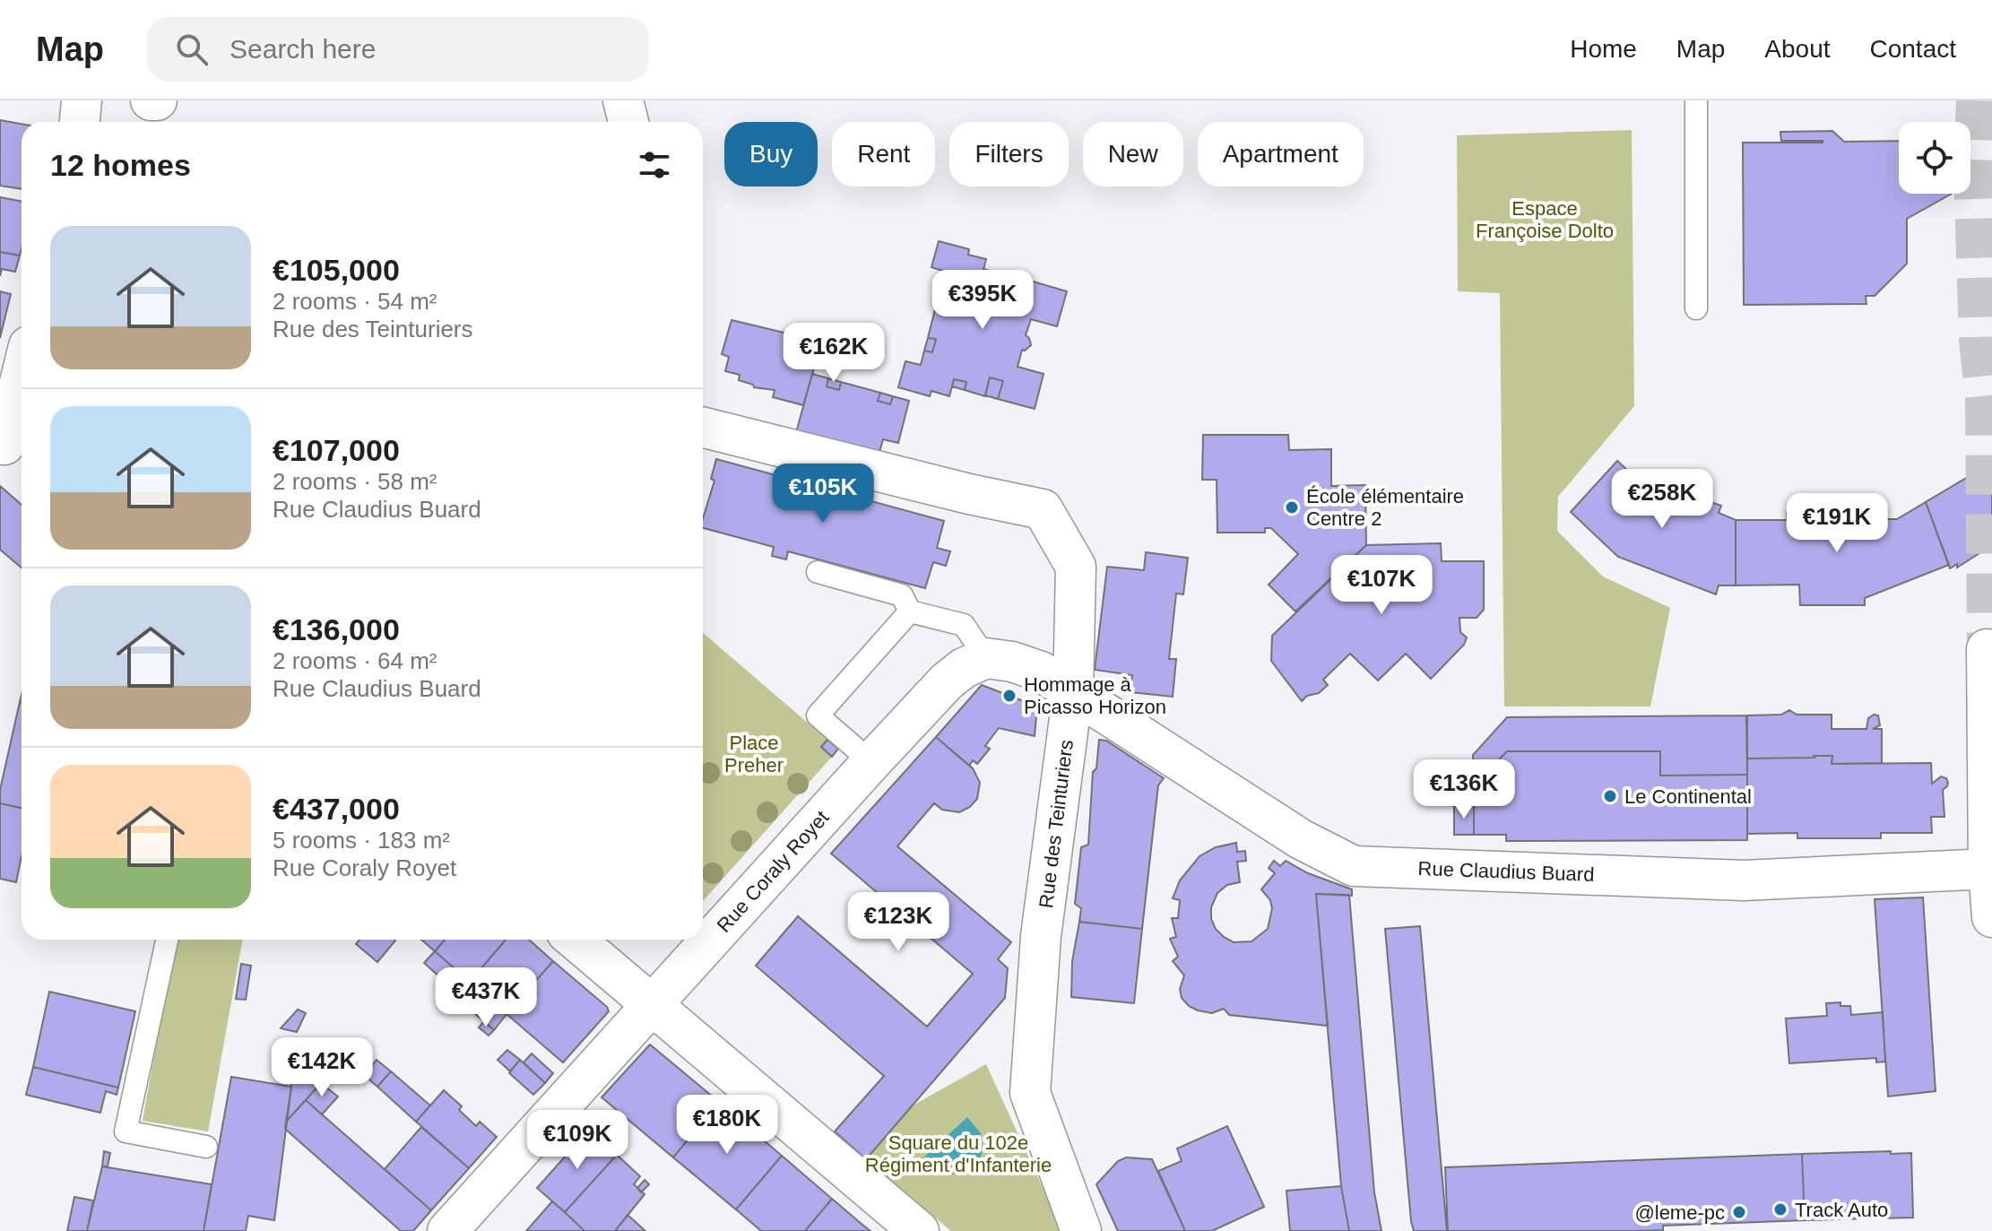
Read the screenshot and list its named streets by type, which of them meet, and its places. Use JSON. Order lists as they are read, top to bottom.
{
  "streets": {
    "street": ["Rue des Teinturiers", "Rue Coraly Royet", "Rue Claudius Buard"]
  },
  "crossings": [
    ["Rue des Teinturiers", "Rue Claudius Buard"]
  ],
  "parks": ["Espace Françoise Dolto", "Place Preher", "Square du 102e Régiment d'Infanterie"],
  "places": [
    "École élémentaire Centre 2",
    "Hommage à Picasso Horizon",
    "Le Continental",
    "Track Auto",
    "@leme-pc"
  ],
  "page": {
    "header": "Map",
    "search": "Search here",
    "nav": [
      "Home",
      "Map",
      "About",
      "Contact"
    ],
    "chip": [
      "Buy",
      "Rent",
      "Filters",
      "New",
      "Apartment"
    ],
    "heading": "12 homes",
    "list": [
      {
        "name": "€105,000",
        "note": "2 rooms · 54 m² · Rue des Teinturiers"
      },
      {
        "name": "€107,000",
        "note": "2 rooms · 58 m² · Rue Claudius Buard"
      },
      {
        "name": "€136,000",
        "note": "2 rooms · 64 m² · Rue Claudius Buard"
      },
      {
        "name": "€437,000",
        "note": "5 rooms · 183 m² · Rue Coraly Royet"
      }
    ],
    "price": [
      "€395K",
      "€162K",
      "€105K",
      "€258K",
      "€191K",
      "€107K",
      "€136K",
      "€123K",
      "€437K",
      "€142K",
      "€180K",
      "€109K"
    ]
  }
}
